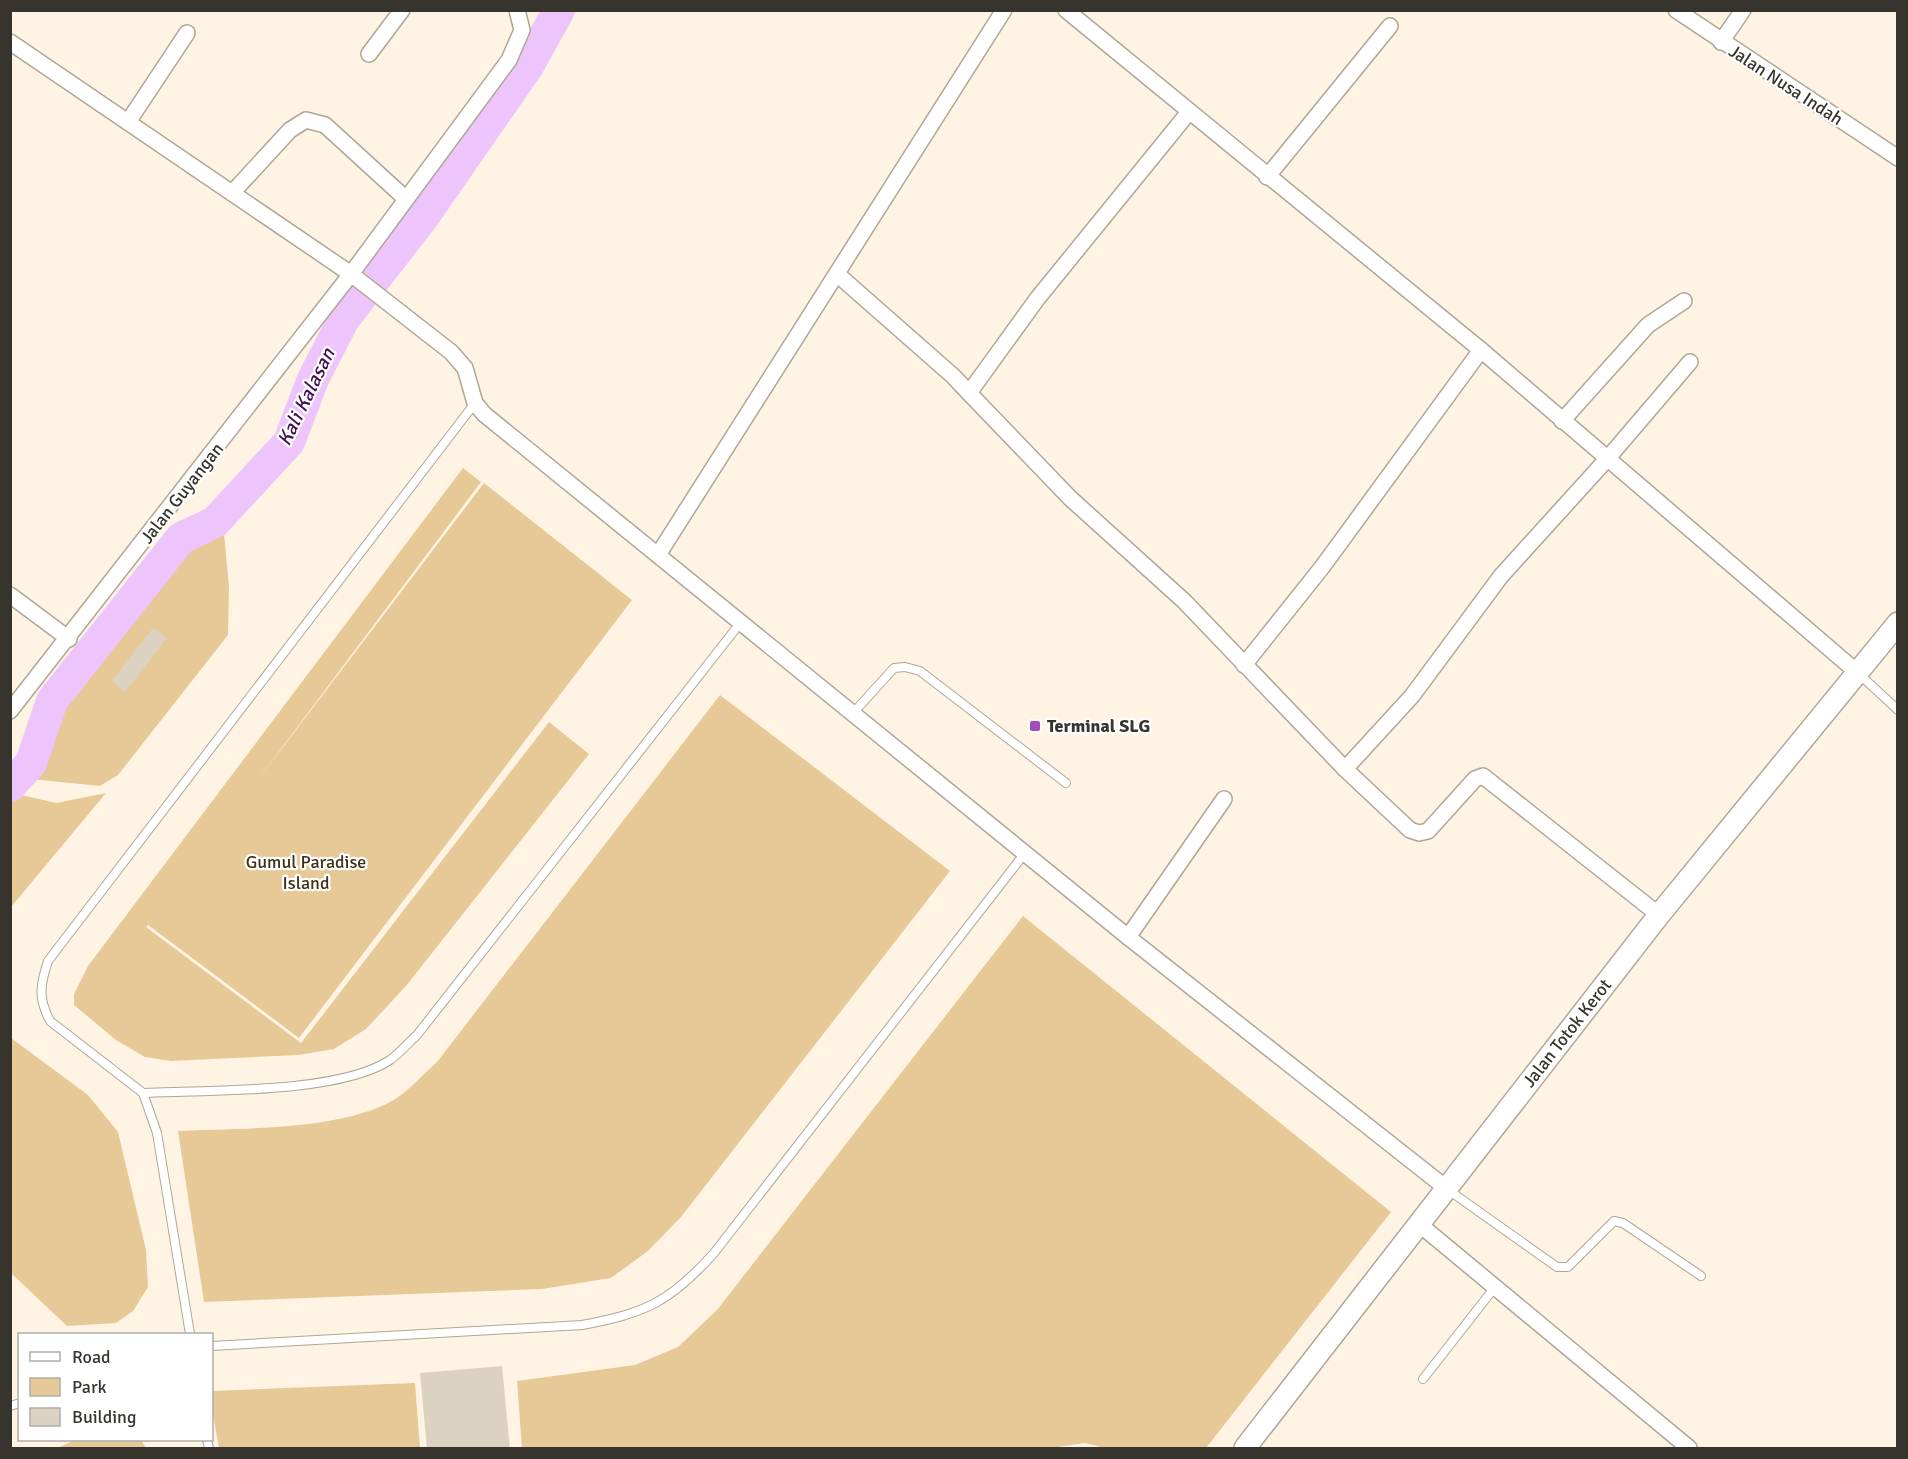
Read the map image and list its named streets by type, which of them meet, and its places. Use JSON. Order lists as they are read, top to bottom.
{
  "streets": {
    "main road": ["Jalan Totok Kerot"],
    "street": ["Jalan Nusa Indah", "Jalan Guyangan"]
  },
  "water": ["Kali Kalasan"],
  "parks": ["Gumul Paradise Island"],
  "places": {
    "transit": ["Terminal SLG"]
  },
  "legend": ["Road", "Park", "Building"]
}
